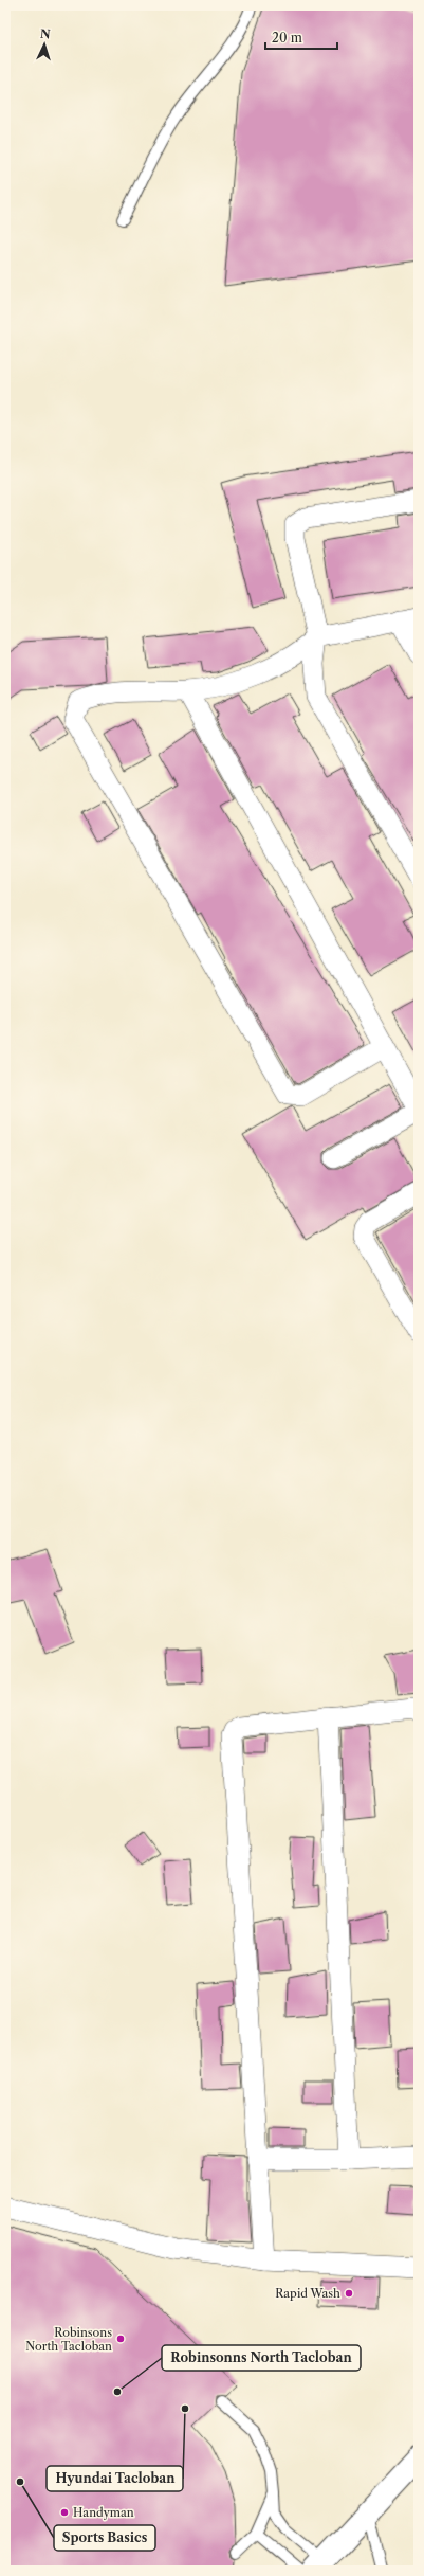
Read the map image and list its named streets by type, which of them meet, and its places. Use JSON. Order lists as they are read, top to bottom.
{
  "places": [
    "Rapid Wash",
    "Robinsons North Tacloban",
    "Robinsonns North Tacloban",
    "Hyundai Tacloban",
    "Sports Basics",
    "Handyman"
  ],
  "scale_bar": "20 m",
  "north": "top"
}
